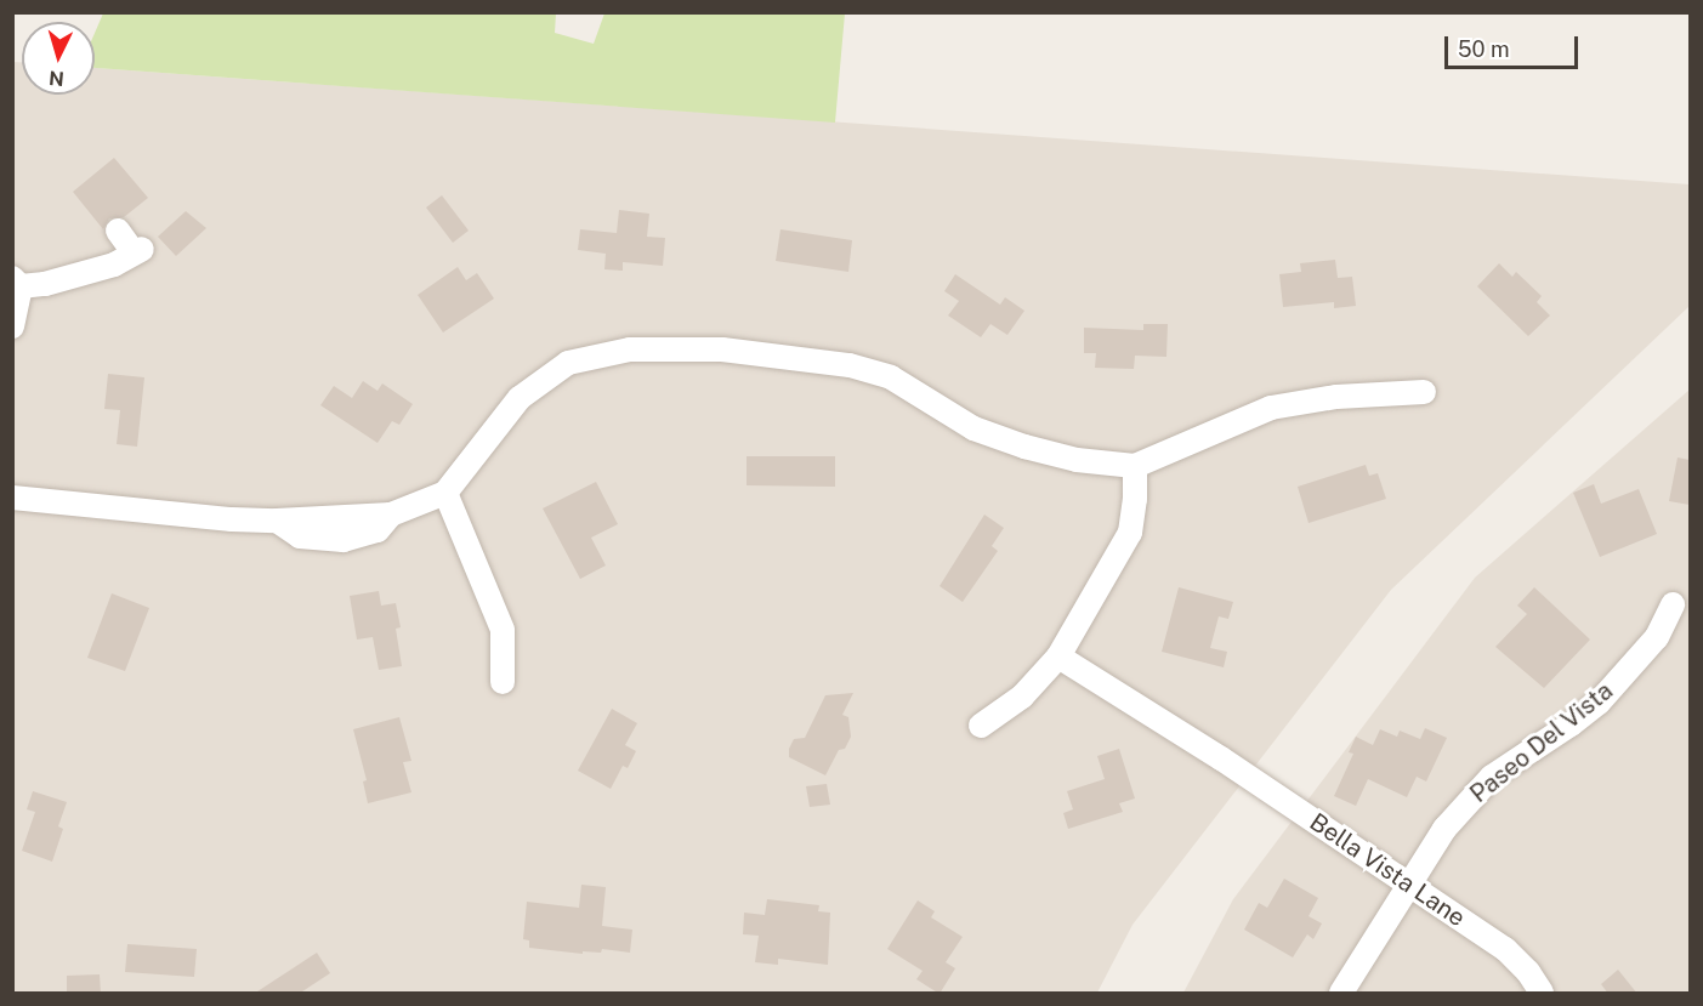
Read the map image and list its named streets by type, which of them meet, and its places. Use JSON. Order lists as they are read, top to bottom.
{
  "streets": {
    "street": ["Paseo Del Vista", "Bella Vista Lane"]
  },
  "crossings": [
    ["Paseo Del Vista", "Bella Vista Lane"]
  ],
  "scale_bar": "50 m",
  "north": "bottom"
}
